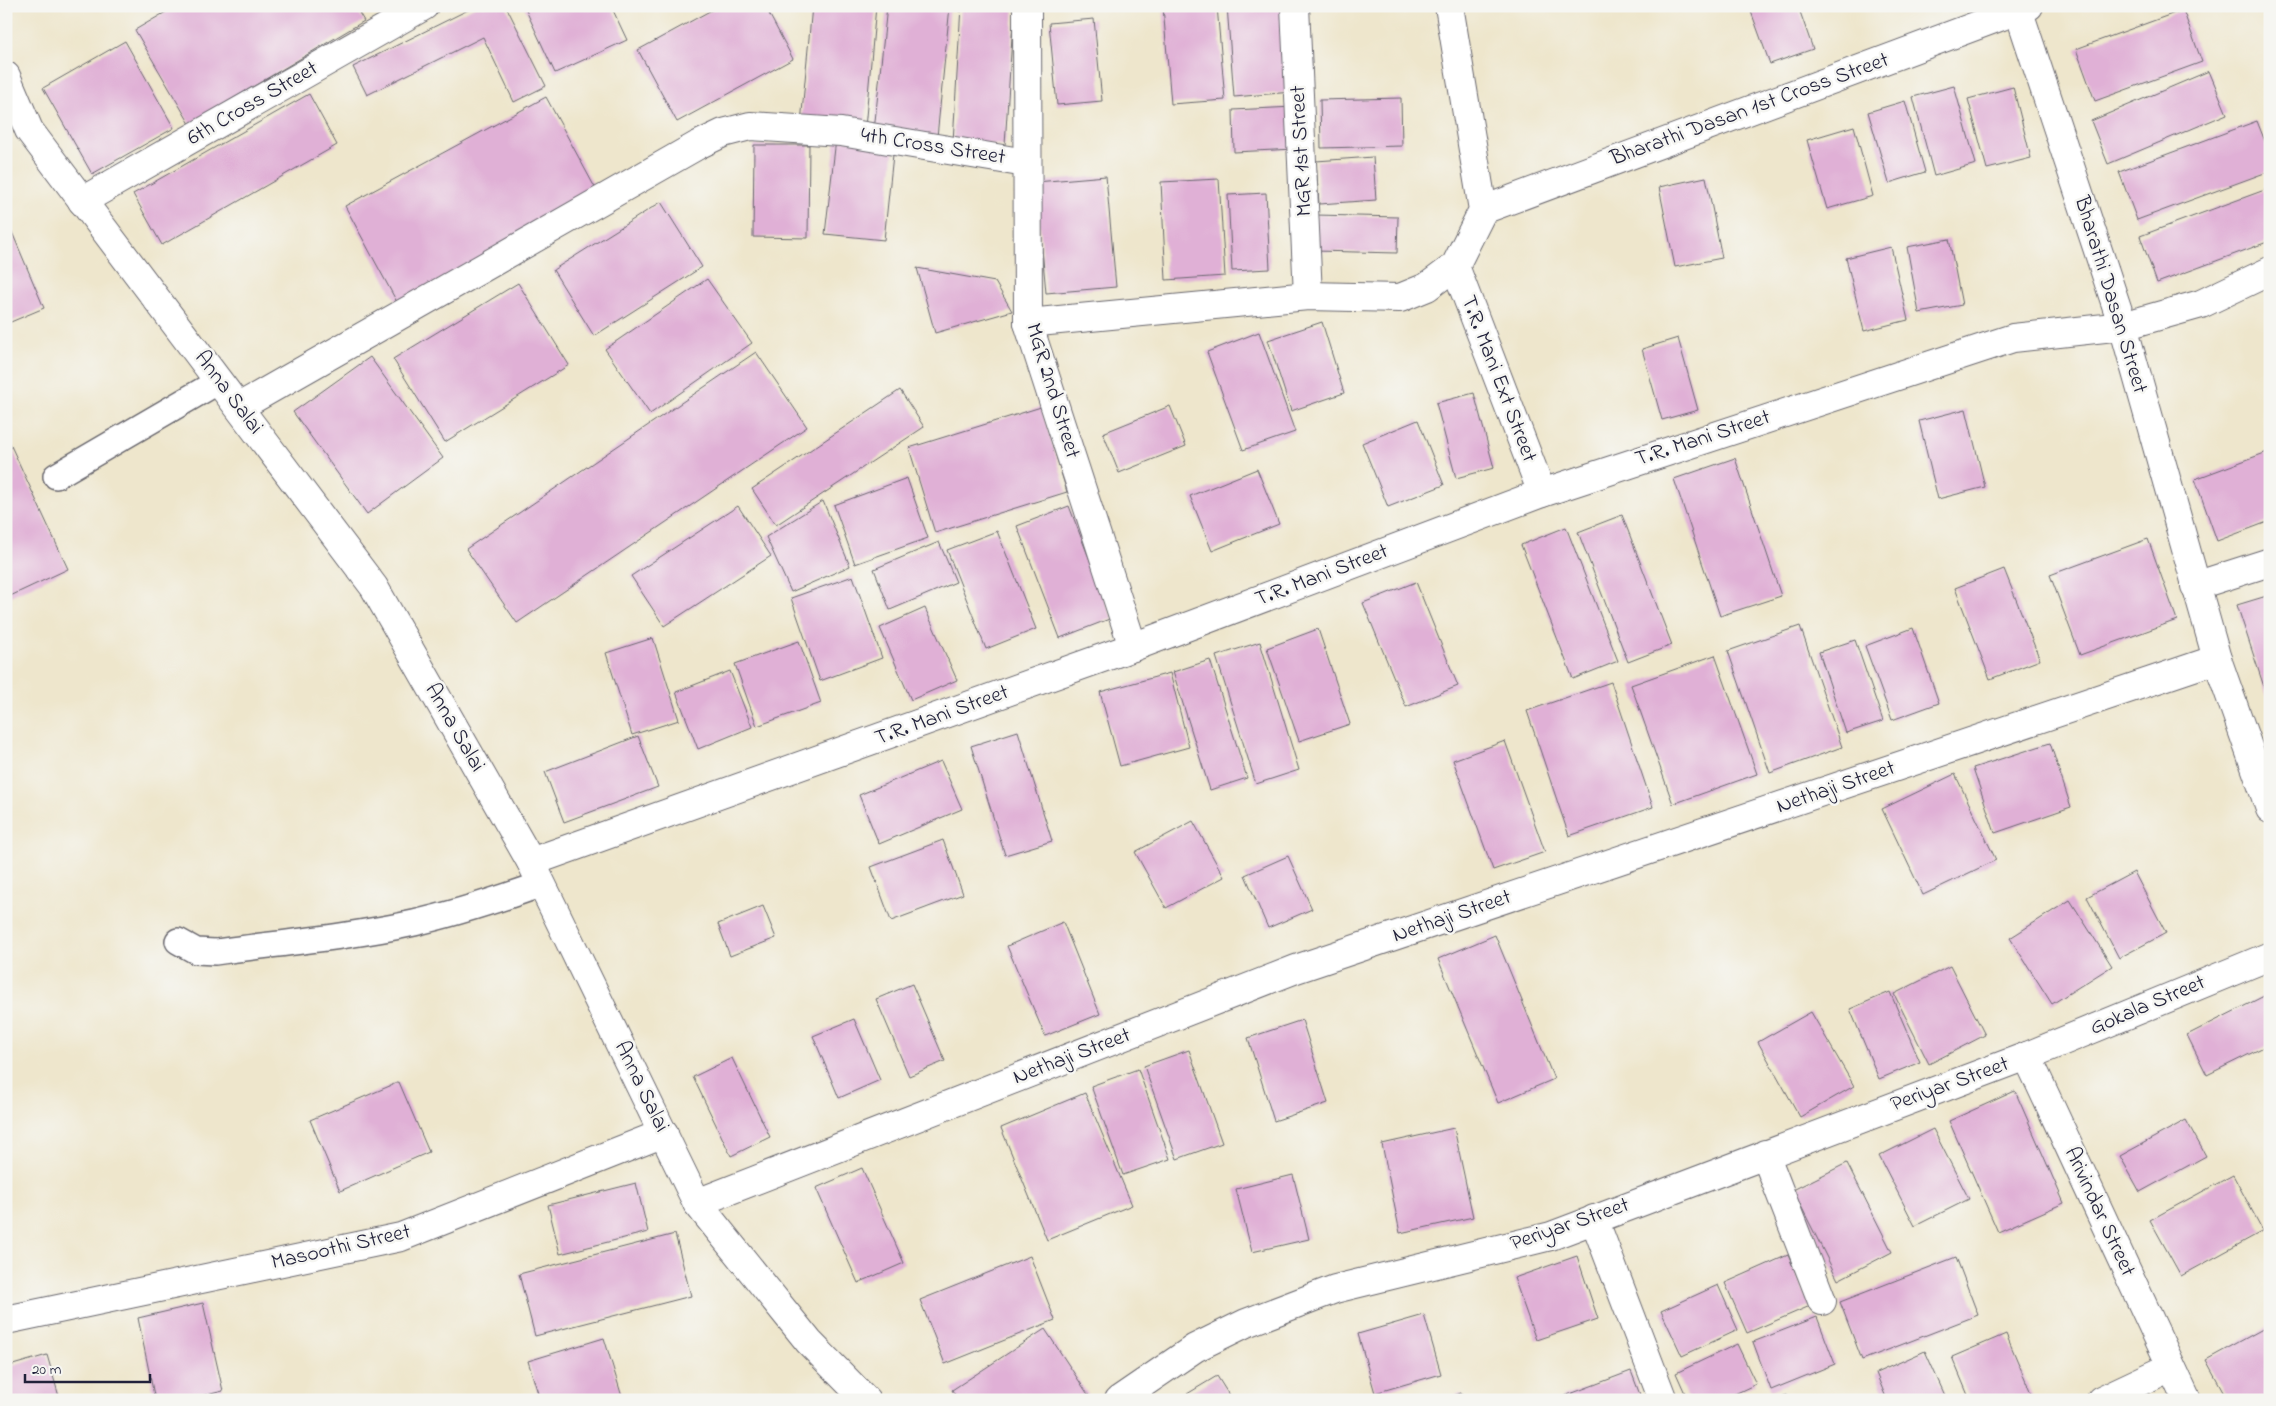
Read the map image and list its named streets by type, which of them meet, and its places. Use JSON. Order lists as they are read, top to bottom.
{
  "streets": {
    "street": [
      "6th Cross Street",
      "Bharathi Dasan 1st Cross Street",
      "4th Cross Street",
      "MGR 1st Street",
      "Bharathi Dasan Street",
      "T.R. Mani Ext Street",
      "MGR 2nd Street",
      "Anna Salai",
      "T.R. Mani Street",
      "Nethaji Street",
      "Gokala Street",
      "Periyar Street",
      "Arivindar Street",
      "Masoothi Street"
    ]
  },
  "crossings": [
    ["6th Cross Street", "Anna Salai"],
    ["Bharathi Dasan 1st Cross Street", "Bharathi Dasan Street"],
    ["4th Cross Street", "MGR 2nd Street"],
    ["4th Cross Street", "Anna Salai"],
    ["Bharathi Dasan Street", "T.R. Mani Street"],
    ["Bharathi Dasan Street", "Nethaji Street"],
    ["T.R. Mani Ext Street", "T.R. Mani Street"],
    ["MGR 2nd Street", "T.R. Mani Street"],
    ["Anna Salai", "T.R. Mani Street"],
    ["Anna Salai", "Nethaji Street"],
    ["Anna Salai", "Masoothi Street"],
    ["Gokala Street", "Periyar Street"],
    ["Gokala Street", "Arivindar Street"],
    ["Periyar Street", "Arivindar Street"]
  ],
  "scale_bar": "20 m"
}
